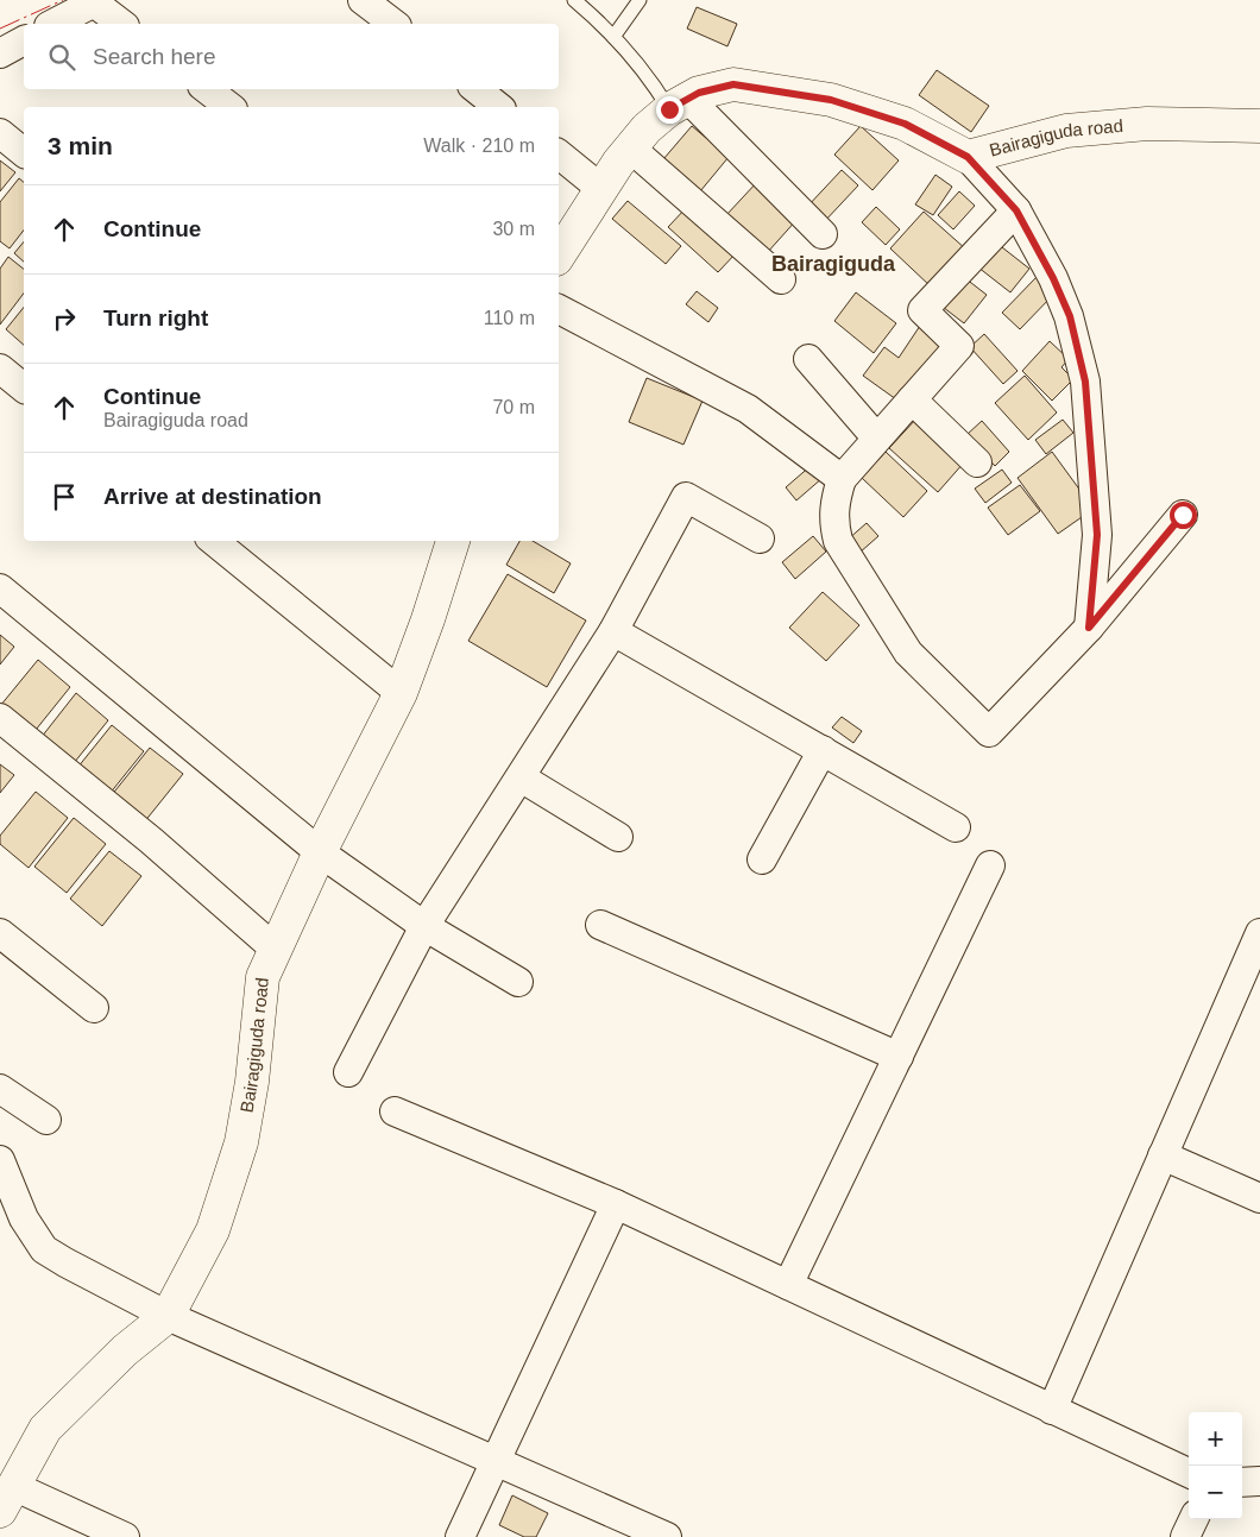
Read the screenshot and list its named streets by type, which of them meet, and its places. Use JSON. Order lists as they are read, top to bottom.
{
  "streets": {
    "street": ["Bairagiguda road"]
  },
  "districts": ["Bairagiguda"],
  "page": {
    "search": "Search here",
    "heading": ["3 min", "Walk · 210 m"],
    "list": [
      ["Continue", "30 m"],
      ["Turn right", "110 m"],
      ["Continue", "Bairagiguda road", "70 m"],
      "Arrive at destination"
    ],
    "map_buttons": ["+", "−"]
  }
}
